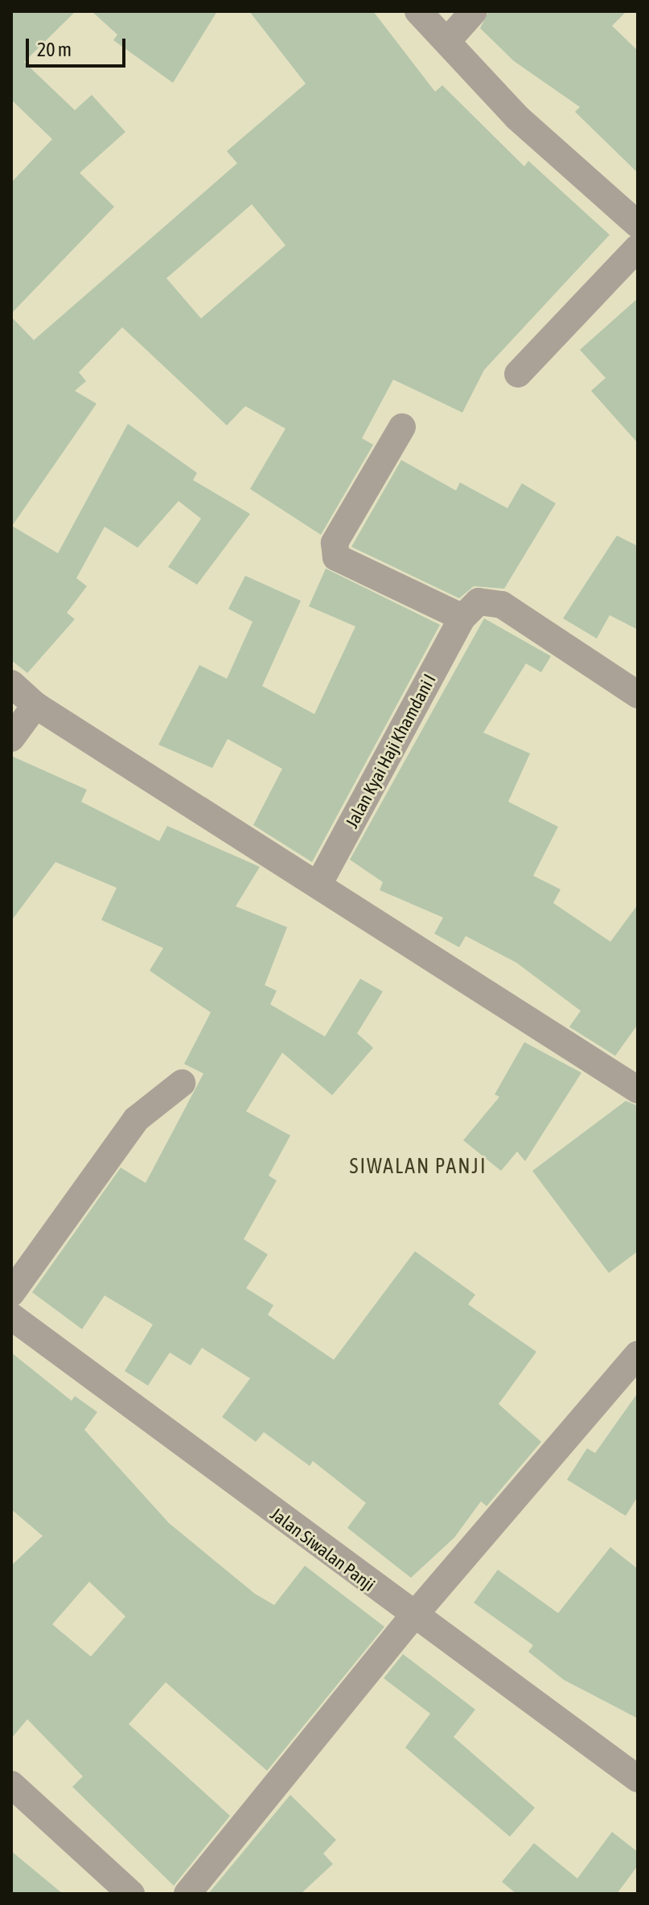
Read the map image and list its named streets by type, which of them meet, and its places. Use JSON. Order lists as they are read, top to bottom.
{
  "streets": {
    "street": ["Jalan Kyai Haji Khamdani I", "Jalan Siwalan Panji"]
  },
  "districts": ["SIWALAN PANJI"],
  "scale_bar": "20 m"
}
